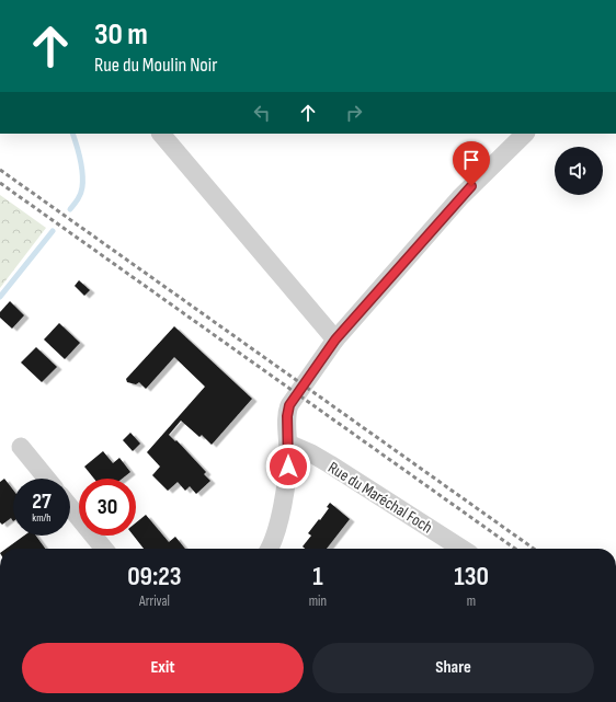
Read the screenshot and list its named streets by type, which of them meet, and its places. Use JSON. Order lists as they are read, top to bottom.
{
  "streets": {
    "street": ["Rue du Maréchal Foch"]
  },
  "page": {
    "turn": ["30 m", "Rue du Moulin Noir"],
    "speed": "27 km/h",
    "limit": "30",
    "eta": [
      "09:23",
      "Arrival",
      "1",
      "min",
      "130",
      "m"
    ],
    "buttons": ["Exit", "Share"]
  }
}
